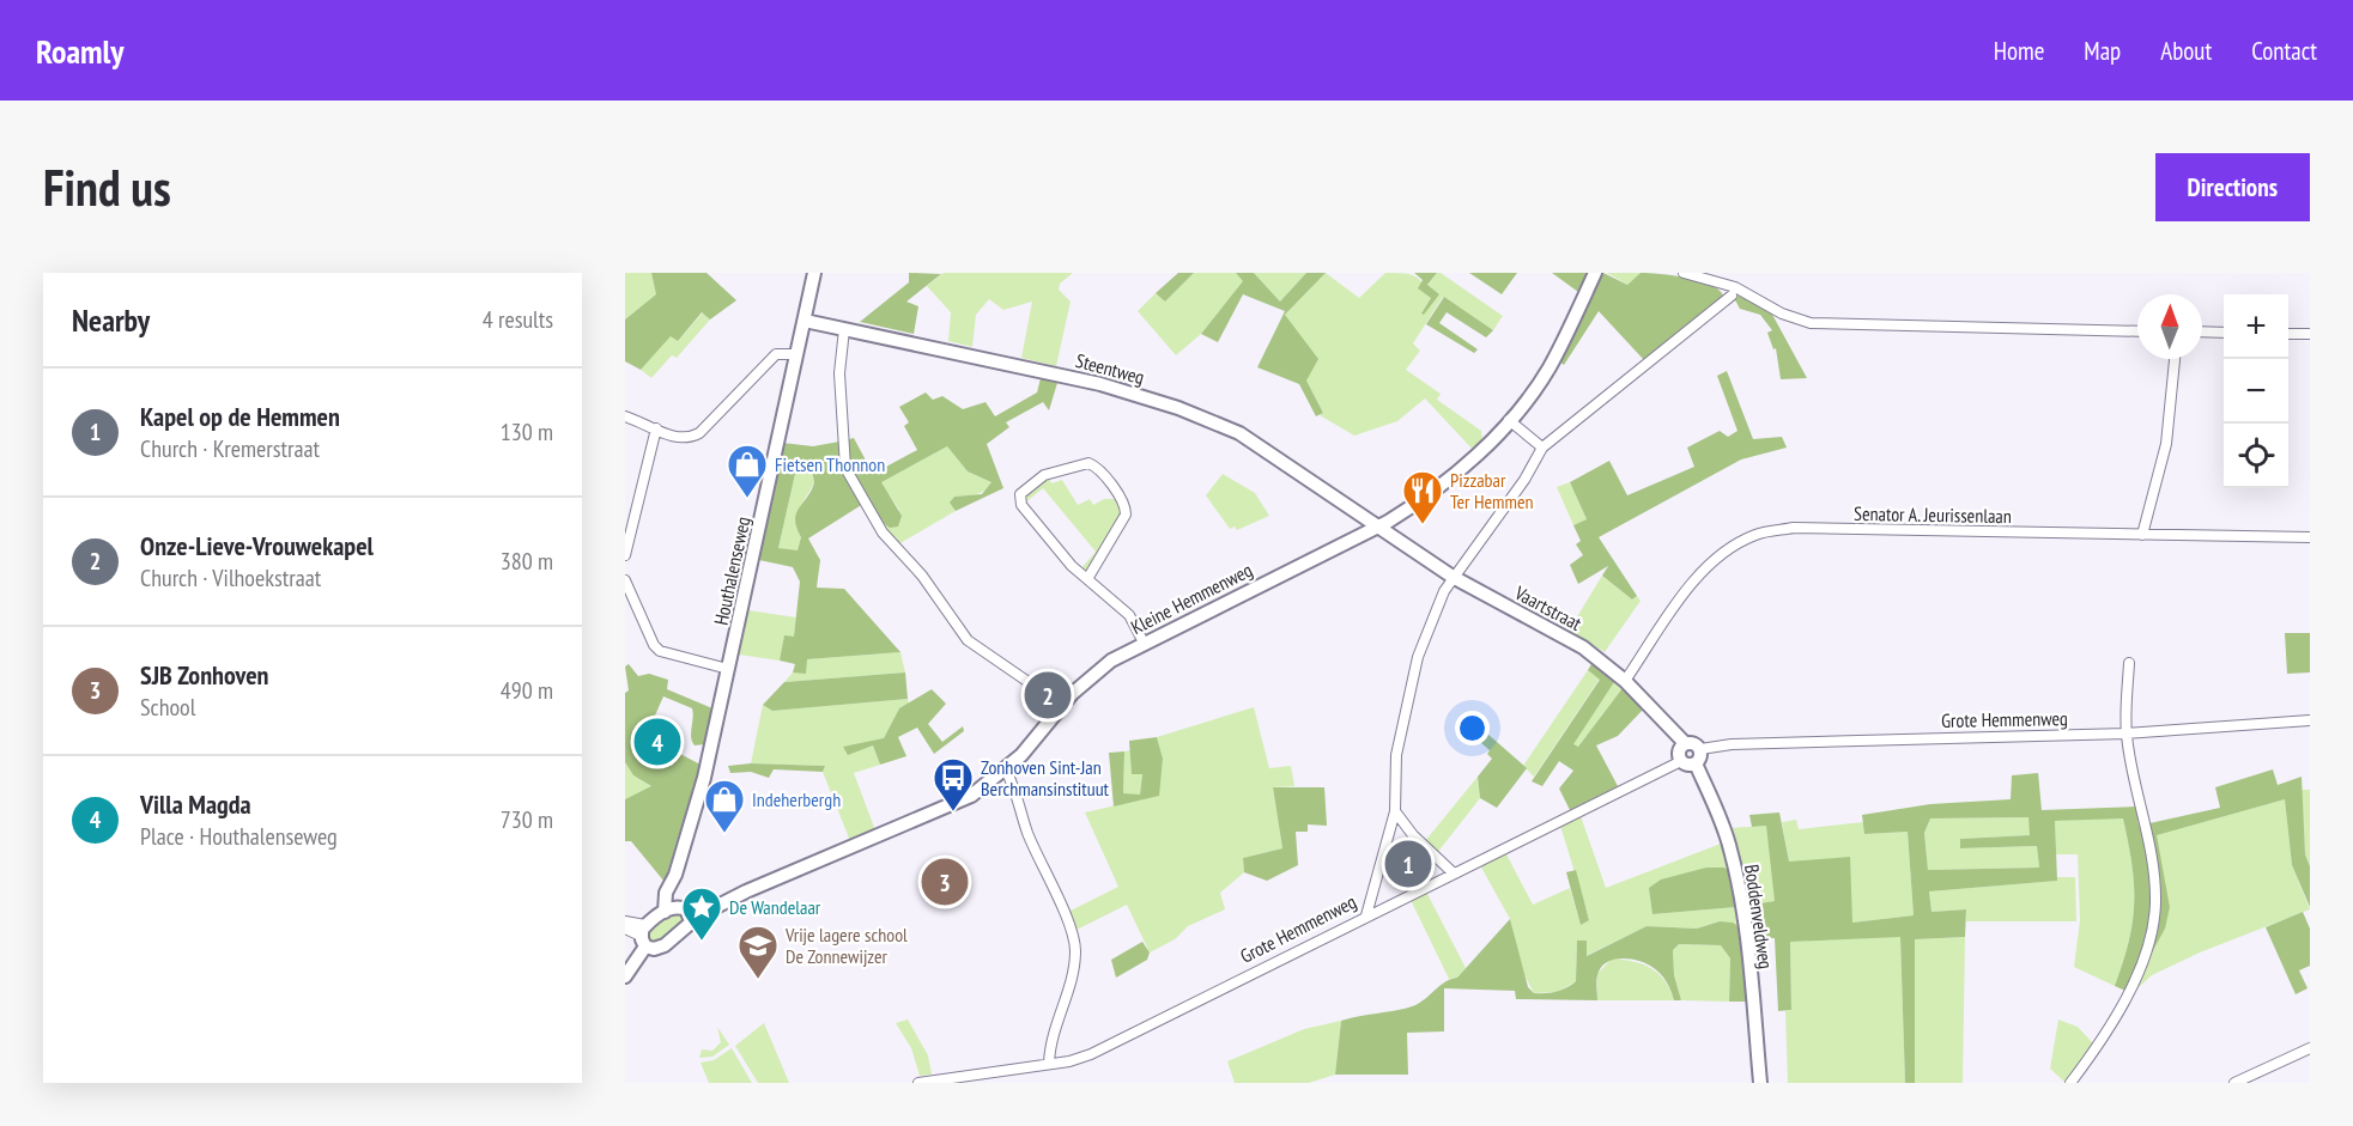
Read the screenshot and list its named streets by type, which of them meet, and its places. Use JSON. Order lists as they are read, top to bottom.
{
  "streets": {
    "street": [
      "Steentweg",
      "Senator A. Jeurissenlaan",
      "Houthalenseweg",
      "Kleine Hemmenweg",
      "Vaartstraat",
      "Grote Hemmenweg",
      "Boddenveldweg"
    ]
  },
  "crossings": [
    ["Steentweg", "Houthalenseweg"],
    ["Steentweg", "Kleine Hemmenweg"],
    ["Steentweg", "Vaartstraat"],
    ["Senator A. Jeurissenlaan", "Vaartstraat"],
    ["Houthalenseweg", "Kleine Hemmenweg"],
    ["Kleine Hemmenweg", "Vaartstraat"],
    ["Vaartstraat", "Grote Hemmenweg"],
    ["Vaartstraat", "Boddenveldweg"],
    ["Grote Hemmenweg", "Boddenveldweg"]
  ],
  "places": {
    "shop": ["Fietsen Thonnon", "Indeherbergh"],
    "restaurant": ["Pizzabar Ter Hemmen"],
    "bus stop": ["Zonhoven Sint-Jan Berchmansinstituut"],
    "place": ["De Wandelaar"],
    "school or university": ["Vrije lagere school De Zonnewijzer"]
  },
  "north": "top",
  "page": {
    "header": "Roamly",
    "nav": [
      "Home",
      "Map",
      "About",
      "Contact"
    ],
    "buttons": "Directions",
    "title": "Find us",
    "heading": ["Nearby", "4 results"],
    "map_buttons": ["+", "−"],
    "list": [
      {
        "mark": "1",
        "name": "Kapel op de Hemmen",
        "note": "Church · Kremerstraat",
        "value": "130 m"
      },
      {
        "mark": "2",
        "name": "Onze-Lieve-Vrouwekapel",
        "note": "Church · Vilhoekstraat",
        "value": "380 m"
      },
      {
        "mark": "3",
        "name": "SJB Zonhoven",
        "note": "School",
        "value": "490 m"
      },
      {
        "mark": "4",
        "name": "Villa Magda",
        "note": "Place · Houthalenseweg",
        "value": "730 m"
      }
    ],
    "pins": [
      "2",
      "4",
      "1",
      "3"
    ]
  }
}
